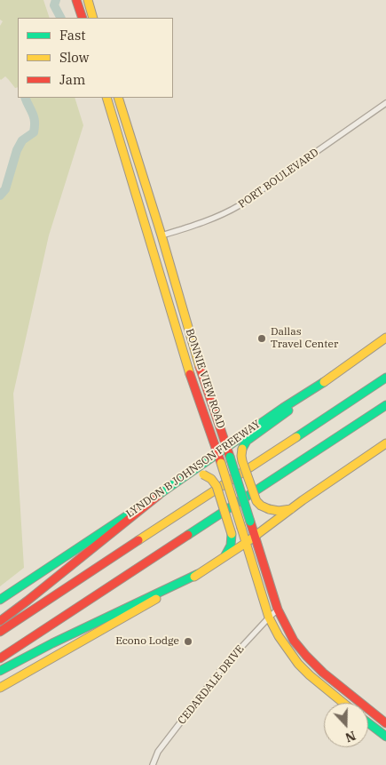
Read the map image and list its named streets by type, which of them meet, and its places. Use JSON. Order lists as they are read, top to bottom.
{
  "streets": {
    "main road": ["BONNIE VIEW ROAD", "LYNDON B JOHNSON FREEWAY"],
    "street": ["PORT BOULEVARD", "CEDARDALE DRIVE"]
  },
  "crossings": [
    ["PORT BOULEVARD", "BONNIE VIEW ROAD"],
    ["BONNIE VIEW ROAD", "LYNDON B JOHNSON FREEWAY"],
    ["BONNIE VIEW ROAD", "CEDARDALE DRIVE"]
  ],
  "places": ["Dallas Travel Center", "Econo Lodge"],
  "legend": ["Fast", "Slow", "Jam"],
  "north": "bottom"
}
